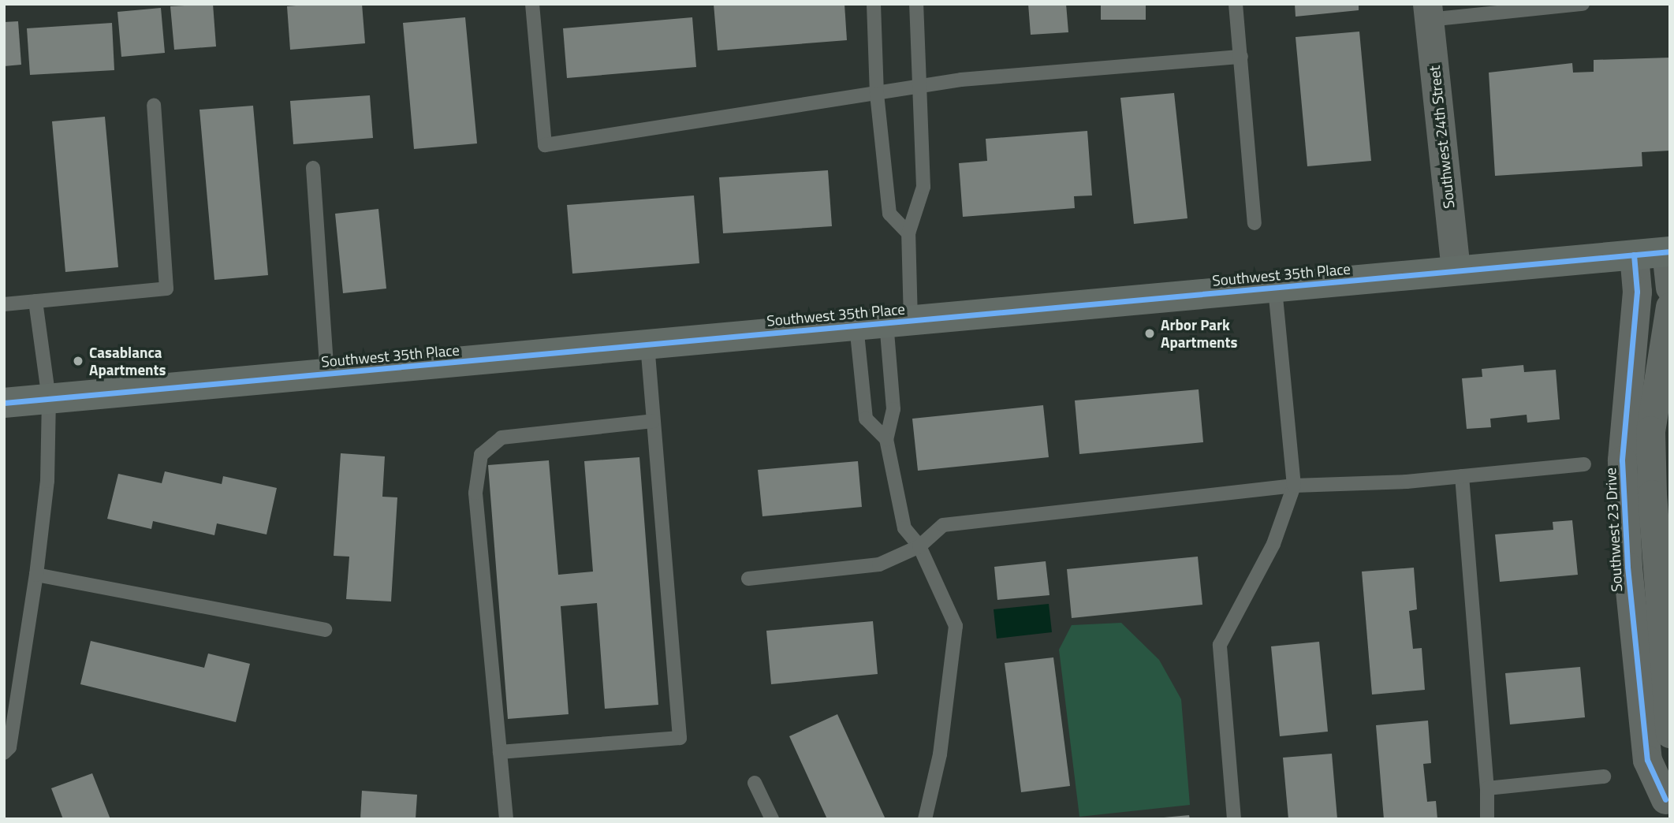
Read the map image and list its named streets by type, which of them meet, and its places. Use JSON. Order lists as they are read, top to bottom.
{
  "streets": {
    "street": ["Southwest 24th Street", "Southwest 35th Place", "Southwest 23 Drive"]
  },
  "crossings": [
    ["Southwest 24th Street", "Southwest 35th Place"],
    ["Southwest 35th Place", "Southwest 23 Drive"]
  ],
  "places": ["Arbor Park Apartments", "Casablanca Apartments"]
}
